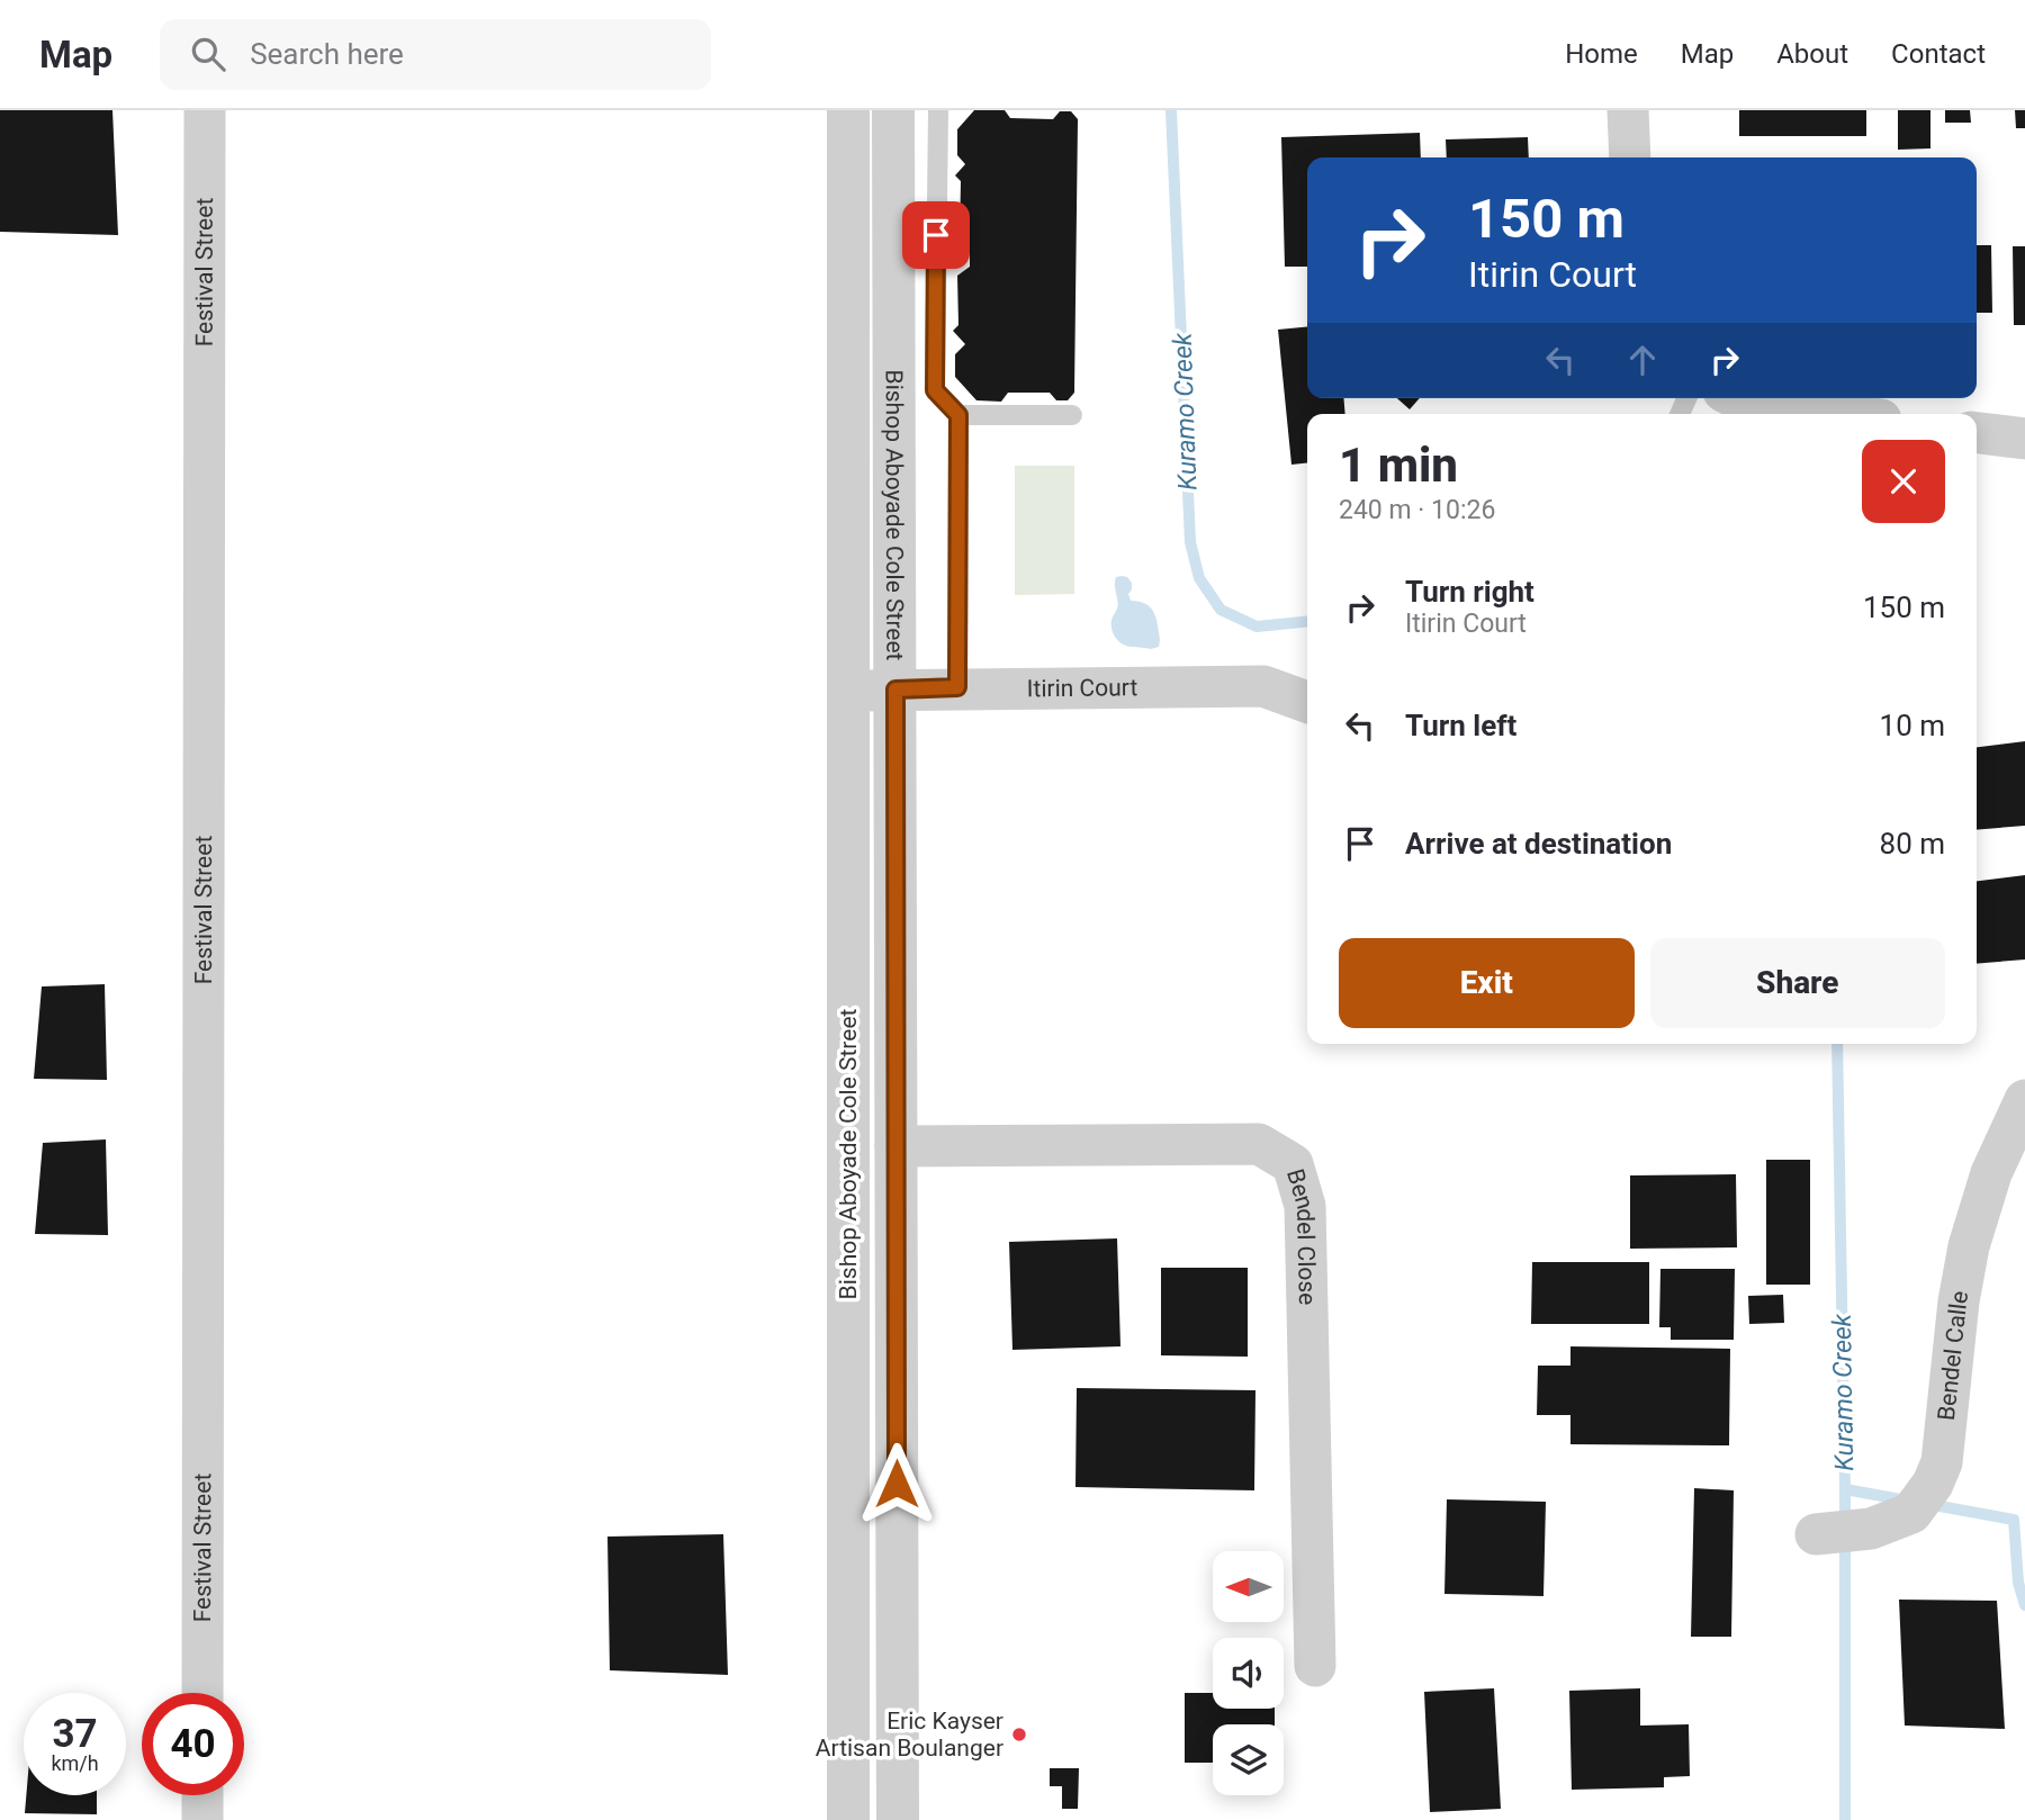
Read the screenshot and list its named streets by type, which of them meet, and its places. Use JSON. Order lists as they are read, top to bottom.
{
  "streets": {
    "street": [
      "Festival Street",
      "Bishop Aboyade Cole Street",
      "Itirin Court",
      "Bendel Close",
      "Bendel Calle"
    ]
  },
  "crossings": [
    ["Bishop Aboyade Cole Street", "Itirin Court"],
    ["Bishop Aboyade Cole Street", "Bendel Close"]
  ],
  "water": ["Kuramo Creek"],
  "places": ["Eric Kayser Artisan Boulanger"],
  "north": "left",
  "page": {
    "header": "Map",
    "search": "Search here",
    "nav": [
      "Home",
      "Map",
      "About",
      "Contact"
    ],
    "turn": ["150 m", "Itirin Court"],
    "heading": ["1 min", "240 m · 10:26"],
    "list": [
      {
        "name": "Turn right",
        "note": "Itirin Court",
        "value": "150 m"
      },
      {
        "name": "Turn left",
        "value": "10 m"
      },
      {
        "name": "Arrive at destination",
        "value": "80 m"
      }
    ],
    "buttons": ["Exit", "Share"],
    "speed": "37 km/h",
    "limit": "40"
  }
}
